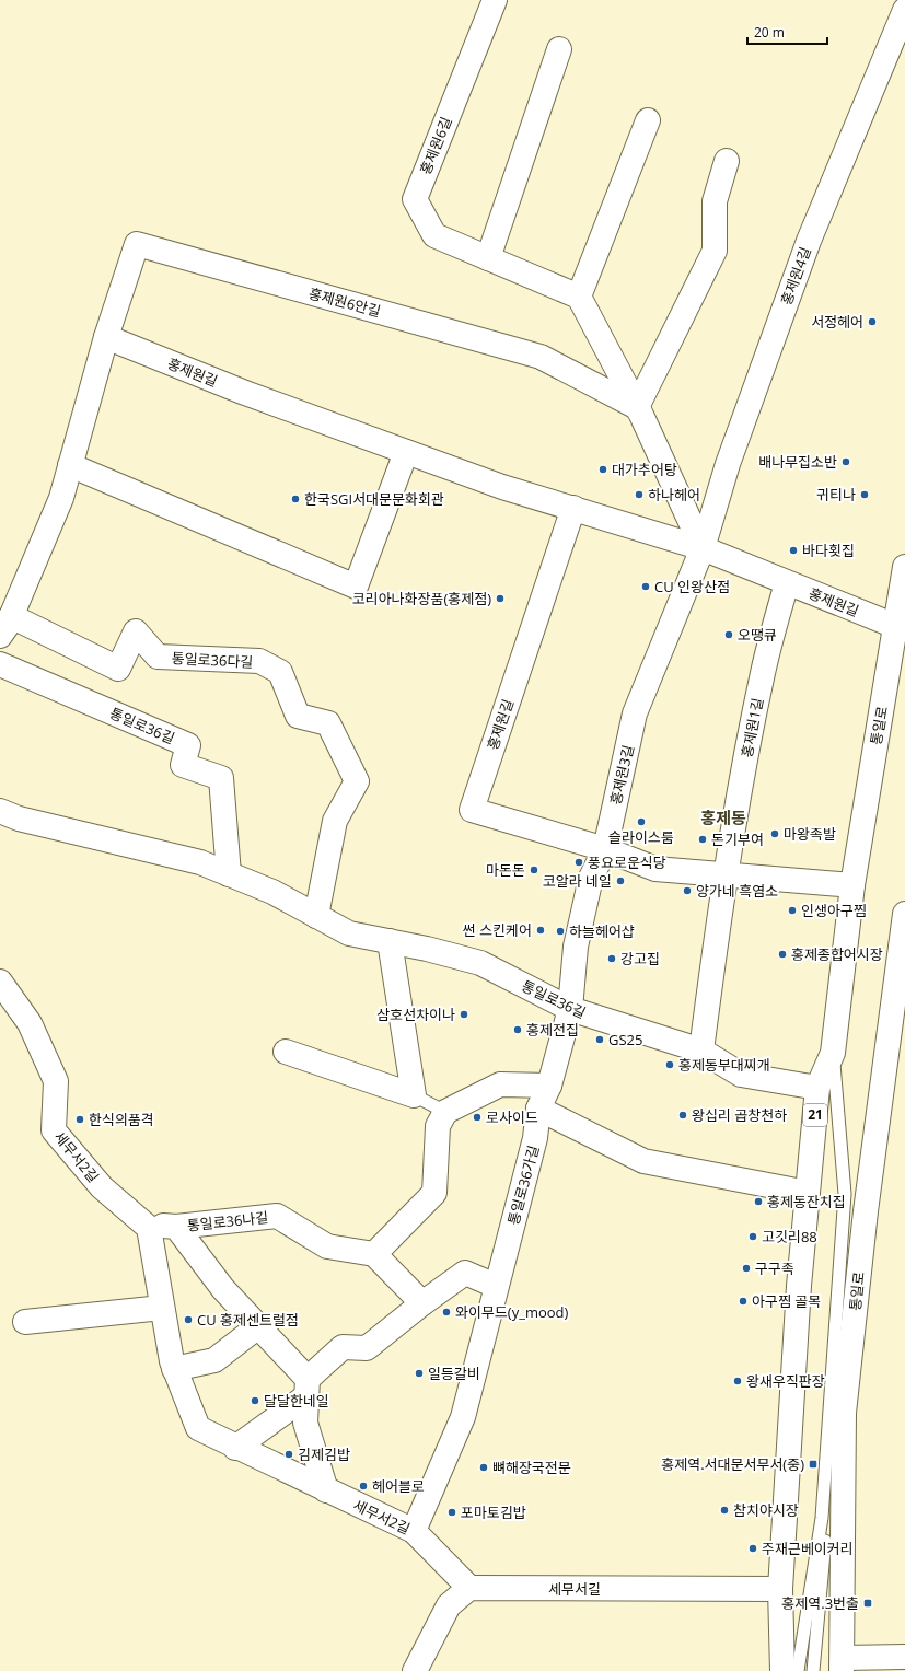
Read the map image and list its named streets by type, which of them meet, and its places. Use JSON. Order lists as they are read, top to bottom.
{
  "streets": {
    "street": [
      "홍제원6길",
      "홍제원4길",
      "홍제원6안길",
      "홍제원길",
      "통일로36다길",
      "통일로36길",
      "통일로",
      "홍제원1길",
      "홍제원3길",
      "21",
      "세무서2길",
      "통일로36가길",
      "통일로36나길",
      "세무서길"
    ]
  },
  "crossings": [
    ["홍제원4길", "홍제원길"],
    ["홍제원4길", "홍제원3길"],
    ["홍제원6안길", "홍제원길"],
    ["홍제원길", "통일로"],
    ["홍제원길", "홍제원1길"],
    ["홍제원길", "홍제원3길"],
    ["통일로36다길", "통일로36길"],
    ["통일로36길", "통일로"],
    ["통일로36길", "홍제원1길"],
    ["통일로36길", "홍제원3길"],
    ["통일로36길", "통일로36가길"],
    ["통일로", "세무서길"],
    ["홍제원3길", "통일로36가길"],
    ["세무서2길", "통일로36가길"],
    ["세무서2길", "세무서길"]
  ],
  "districts": ["홍제동"],
  "places": {
    "other": [
      "서정헤어",
      "배나무집소반",
      "대가추어탕",
      "하나헤어",
      "귀티나",
      "한국SGI서대문문화회관",
      "바다횟집",
      "CU 인왕산점",
      "코리아나화장품(홍제점)",
      "오땡큐",
      "슬라이스룸",
      "마왕족발",
      "돈기부여",
      "풍요로운식당",
      "마돈돈",
      "코알라 네일",
      "양가네 흑염소",
      "인생아구찜",
      "썬 스킨케어",
      "하늘헤어샵",
      "홍제종합어시장",
      "강고집",
      "삼호선차이나",
      "홍제전집",
      "GS25",
      "홍제동부대찌개",
      "왕십리 곱창천하",
      "로사이드",
      "한식의품격",
      "홍제동잔치집",
      "고깃리88",
      "구구족",
      "아구찜 골목",
      "와이무드(y_mood)",
      "CU 홍제센트럴점",
      "일등갈비",
      "왕새우직판장",
      "달달한네일",
      "김제김밥",
      "뼈해장국전문",
      "헤어블로",
      "참치야시장",
      "포마토김밥",
      "주재근베이커리"
    ],
    "transit": ["홍제역.서대문서무서(중)", "홍제역.3번출"]
  },
  "scale_bar": "20 m"
}
